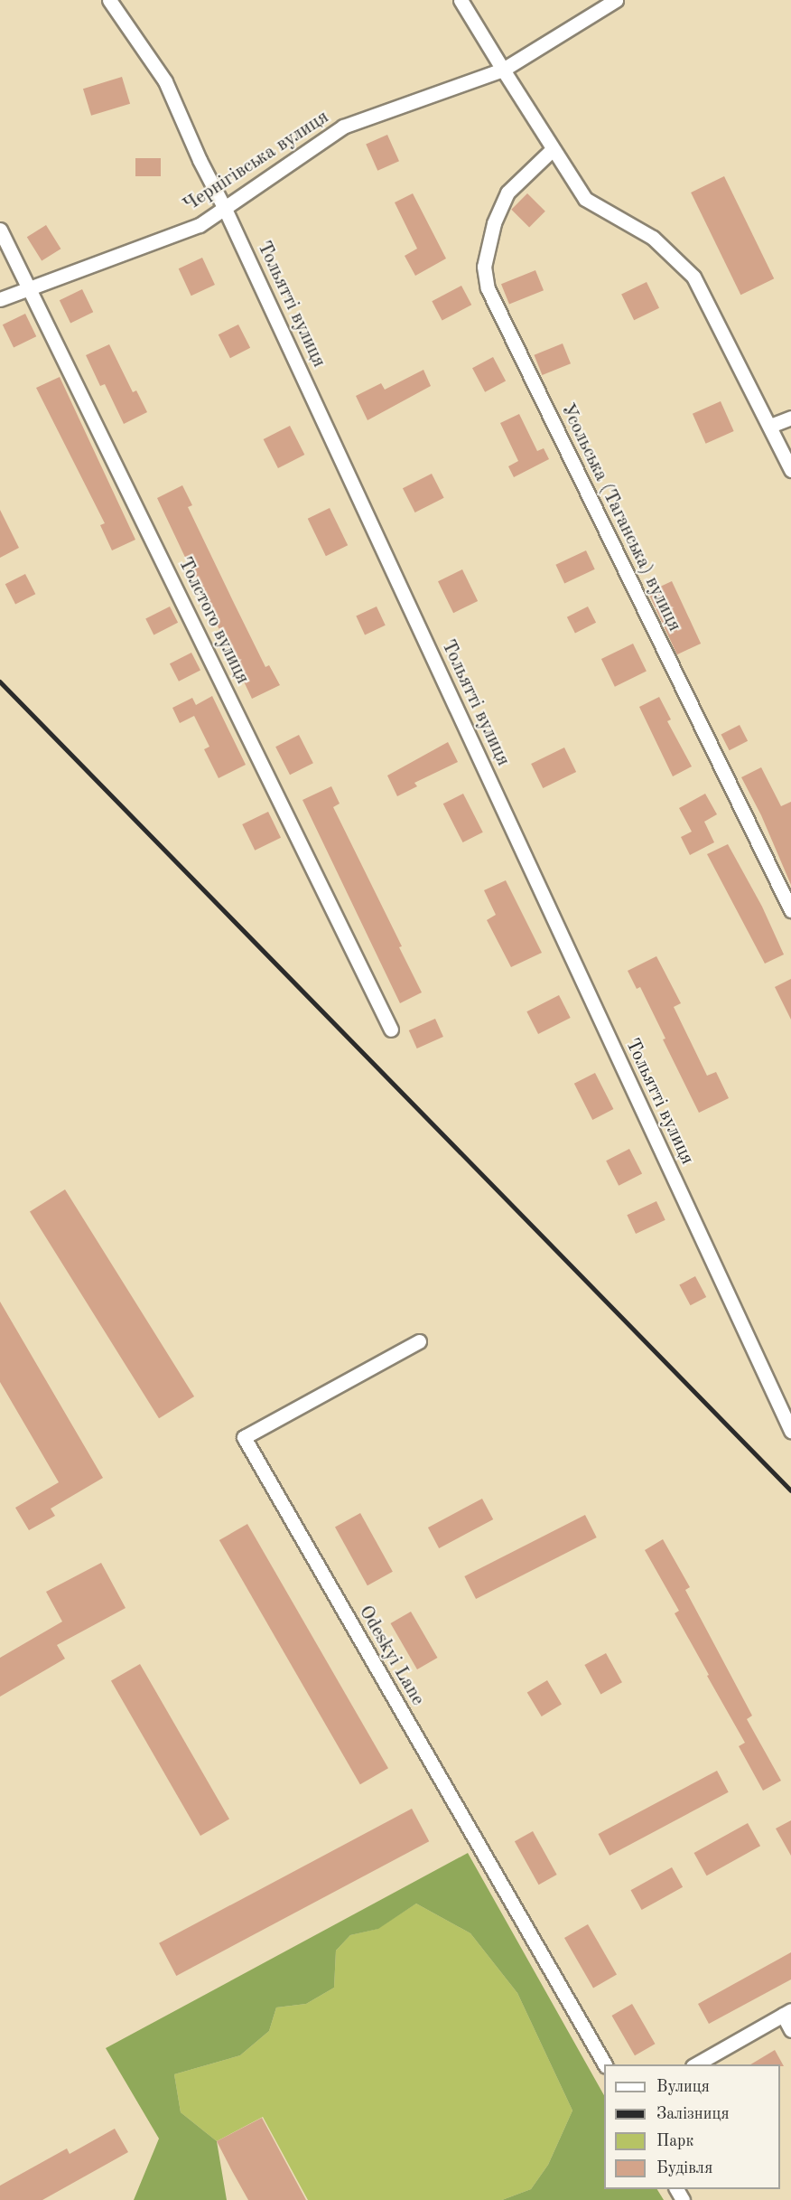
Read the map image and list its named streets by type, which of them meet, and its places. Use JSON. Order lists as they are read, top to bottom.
{
  "streets": {
    "street": [
      "Чернігівська вулиця",
      "Тольятті вулиця",
      "Усольська (Таганська) вулиця",
      "Толстого вулиця",
      "Odeskyi Lane"
    ]
  },
  "crossings": [
    ["Чернігівська вулиця", "Тольятті вулиця"],
    ["Чернігівська вулиця", "Толстого вулиця"]
  ],
  "legend": [
    "Вулиця",
    "Залізниця",
    "Парк",
    "Будівля"
  ]
}
